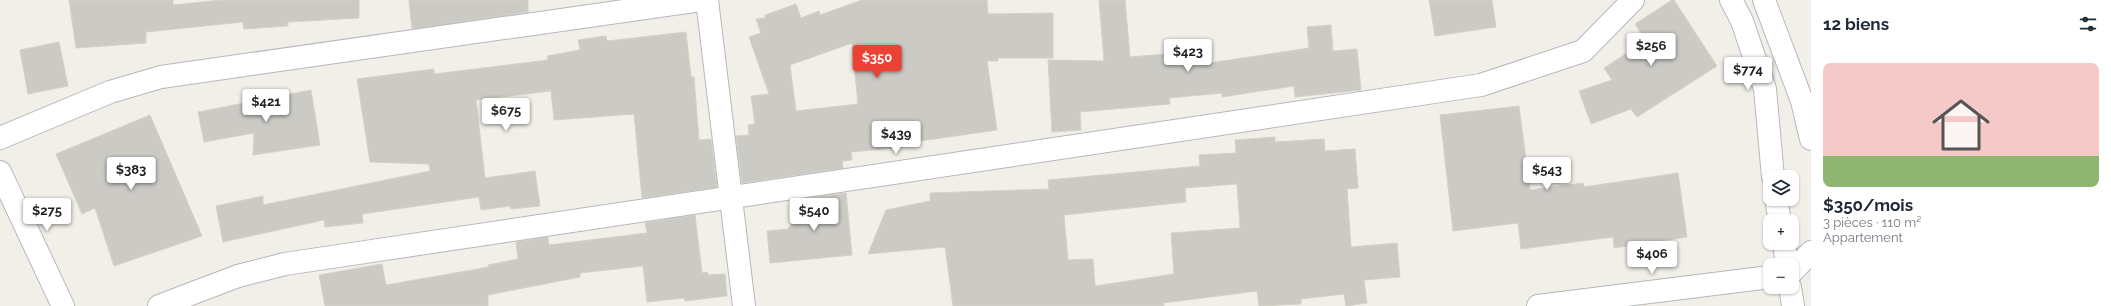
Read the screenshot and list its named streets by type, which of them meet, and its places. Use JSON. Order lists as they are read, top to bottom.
{
  "page": {
    "heading": "12 biens",
    "price": [
      "$256",
      "$423",
      "$350",
      "$774",
      "$421",
      "$675",
      "$439",
      "$383",
      "$543",
      "$275",
      "$540",
      "$406"
    ],
    "list": [
      {
        "name": "$350/mois",
        "note": "3 pièces · 110 m² · Appartement"
      }
    ],
    "map_buttons": ["+", "−"]
  }
}
